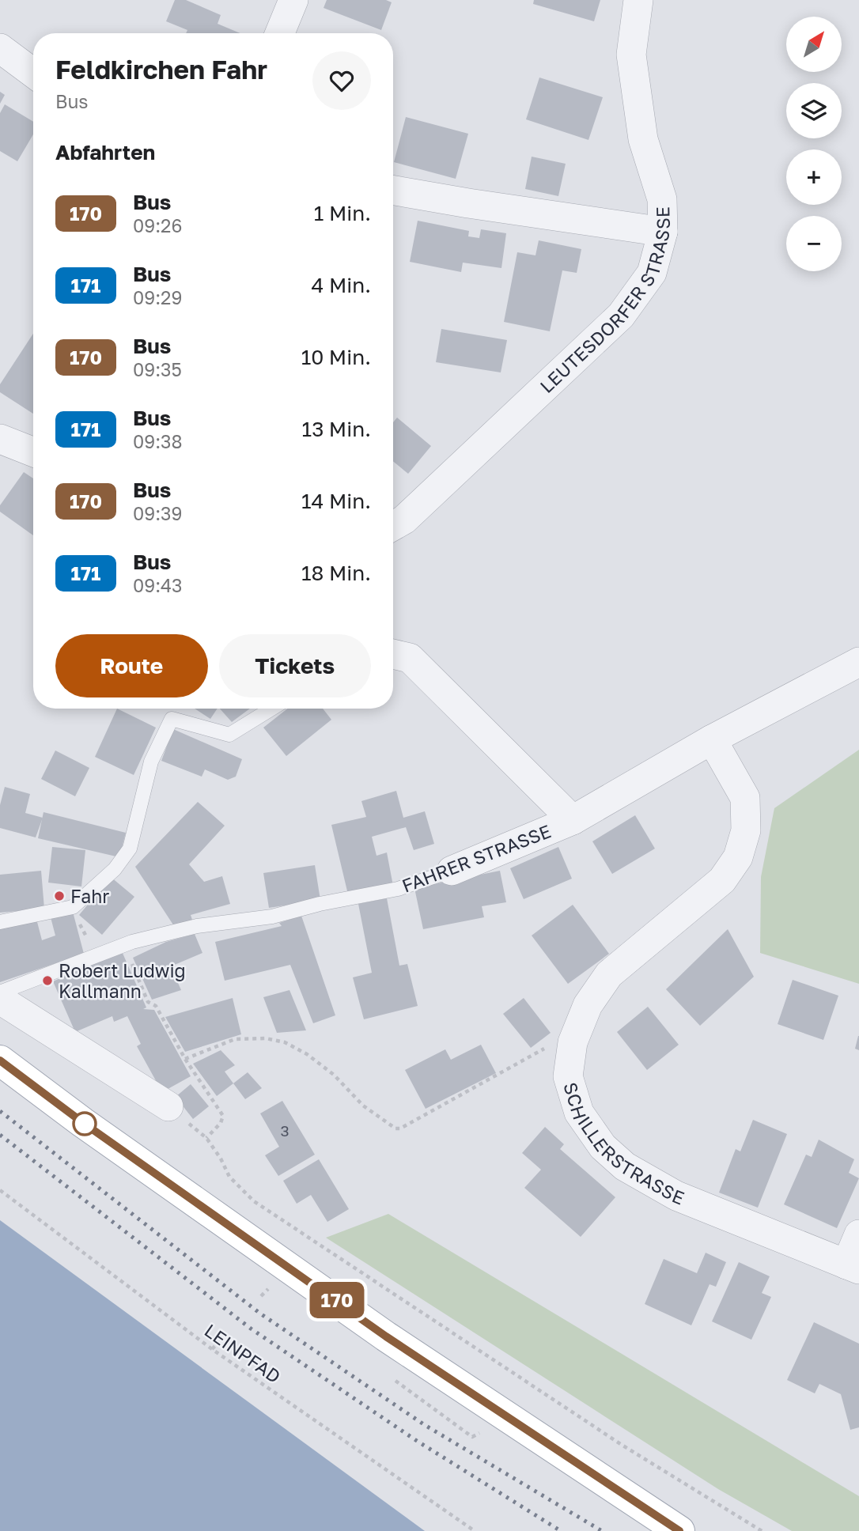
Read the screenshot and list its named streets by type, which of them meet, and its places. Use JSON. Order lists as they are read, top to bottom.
{
  "streets": {
    "street": ["LEUTESDORFER STRASSE", "FAHRER STRASSE", "SCHILLERSTRASSE"],
    "path": ["LEINPFAD"]
  },
  "crossings": [
    ["FAHRER STRASSE", "SCHILLERSTRASSE"]
  ],
  "places": ["Fahr", "Robert Ludwig Kallmann"],
  "lines": ["bus line 170"],
  "house_numbers": ["3"],
  "north": "top right",
  "page": {
    "on_map": "170",
    "map_buttons": ["+", "−"],
    "heading": [
      ["Feldkirchen Fahr", "Bus"],
      "Abfahrten"
    ],
    "list": [
      {
        "mark": "170",
        "name": "Bus",
        "note": "09:26",
        "value": "1 Min."
      },
      {
        "mark": "171",
        "name": "Bus",
        "note": "09:29",
        "value": "4 Min."
      },
      {
        "mark": "170",
        "name": "Bus",
        "note": "09:35",
        "value": "10 Min."
      },
      {
        "mark": "171",
        "name": "Bus",
        "note": "09:38",
        "value": "13 Min."
      },
      {
        "mark": "170",
        "name": "Bus",
        "note": "09:39",
        "value": "14 Min."
      },
      {
        "mark": "171",
        "name": "Bus",
        "note": "09:43",
        "value": "18 Min."
      }
    ],
    "buttons": ["Route", "Tickets"]
  }
}
